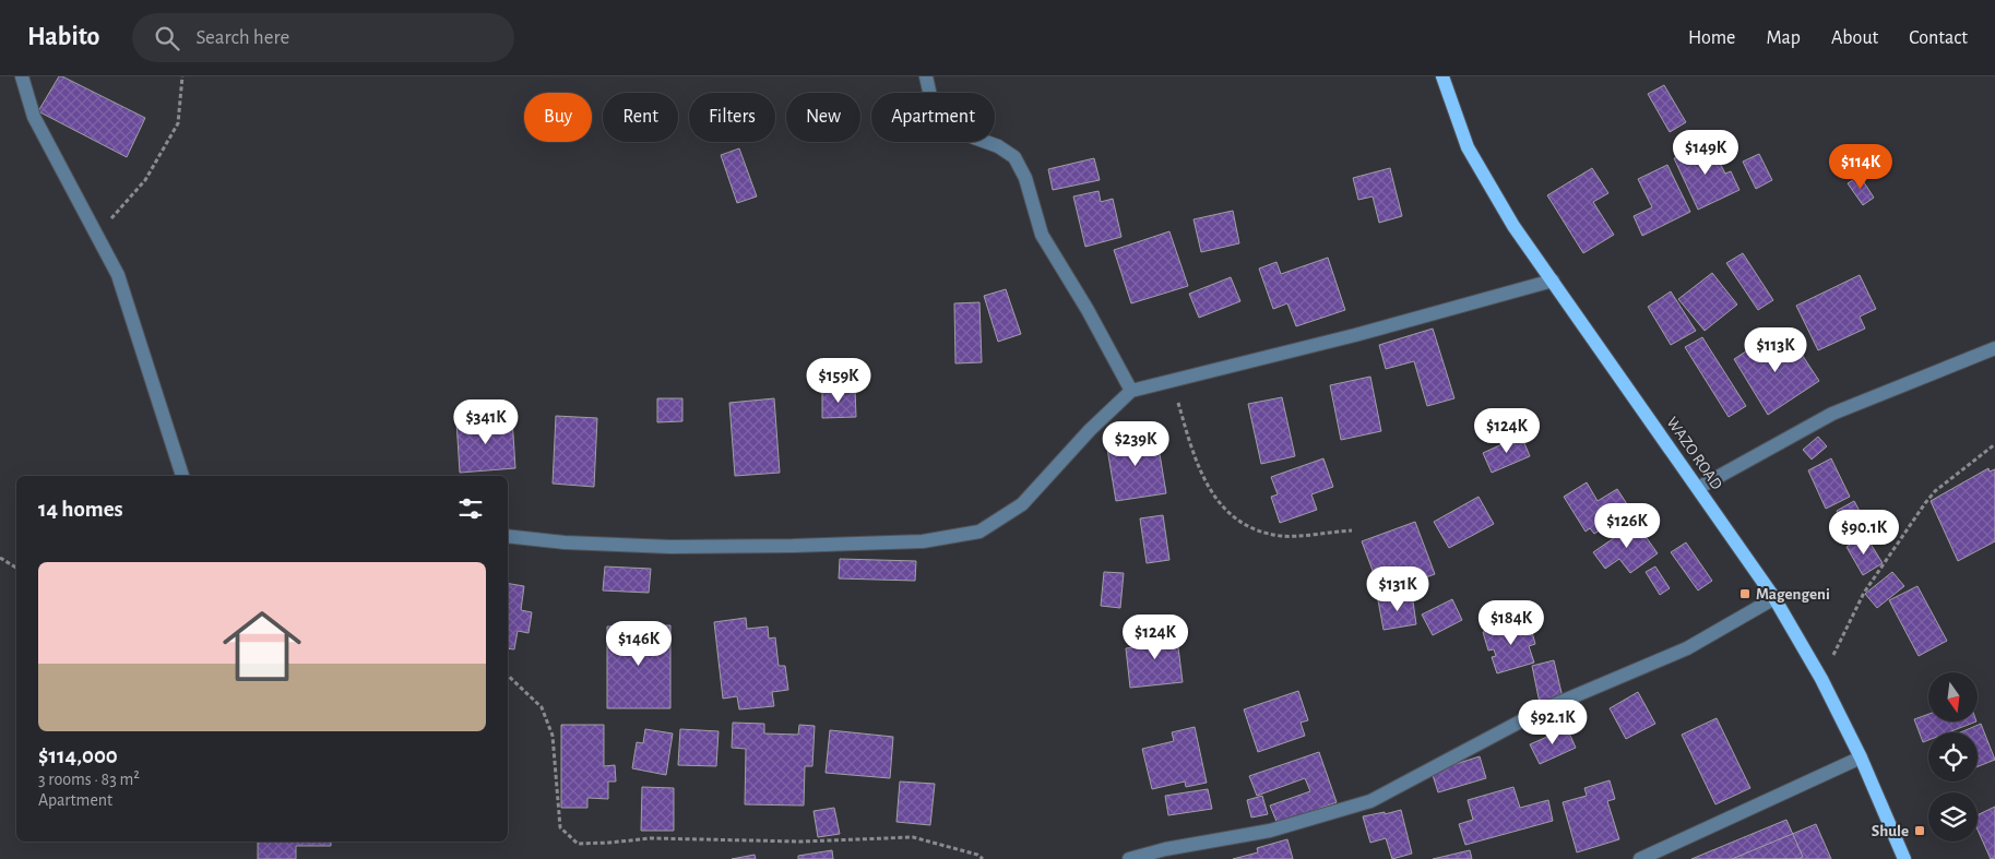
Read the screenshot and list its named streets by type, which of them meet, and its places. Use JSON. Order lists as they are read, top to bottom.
{
  "streets": {
    "main road": ["WAZO ROAD"]
  },
  "places": {
    "transit": ["Magengeni", "Shule"]
  },
  "north": "bottom",
  "page": {
    "header": "Habito",
    "search": "Search here",
    "nav": [
      "Home",
      "Map",
      "About",
      "Contact"
    ],
    "chip": [
      "Buy",
      "Rent",
      "Filters",
      "New",
      "Apartment"
    ],
    "price": [
      "$149K",
      "$114K",
      "$113K",
      "$159K",
      "$341K",
      "$124K",
      "$239K",
      "$126K",
      "$90.1K",
      "$131K",
      "$184K",
      "$124K",
      "$146K",
      "$92.1K"
    ],
    "heading": "14 homes",
    "list": [
      {
        "name": "$114,000",
        "note": "3 rooms · 83 m² · Apartment"
      }
    ]
  }
}
